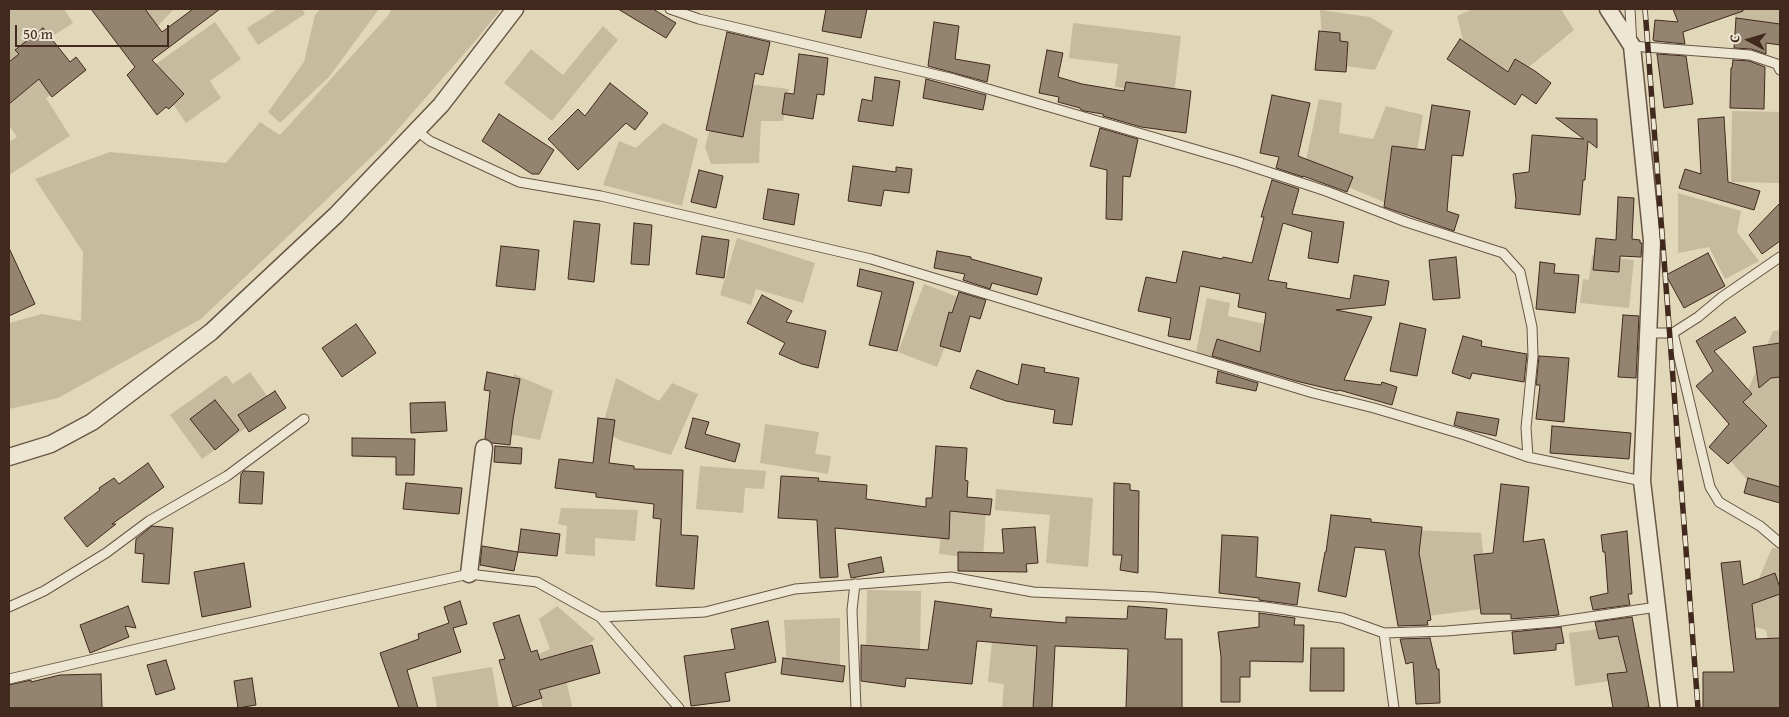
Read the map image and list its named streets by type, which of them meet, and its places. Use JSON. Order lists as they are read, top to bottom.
{
  "scale_bar": "50 m",
  "north": "left"
}
